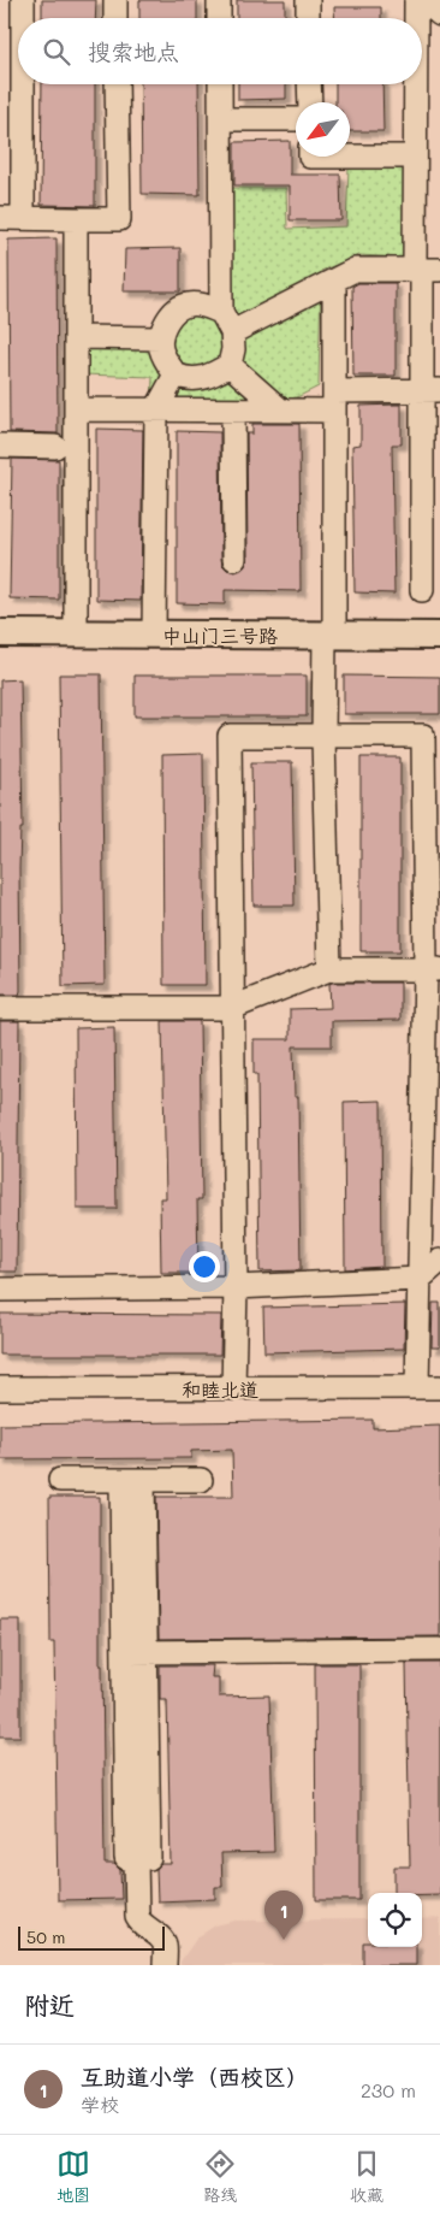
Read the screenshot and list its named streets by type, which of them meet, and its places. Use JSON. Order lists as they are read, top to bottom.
{
  "streets": {
    "street": ["中山门三号路", "和睦北道"]
  },
  "scale_bar": "50 m",
  "north": "bottom left",
  "page": {
    "search": "搜索地点",
    "pins": "1",
    "scale": "50 m",
    "heading": "附近",
    "list": [
      {
        "mark": "1",
        "name": "互助道小学（西校区）",
        "note": "学校",
        "value": "230 m"
      }
    ],
    "nav": ["地图", "路线", "收藏"]
  }
}
